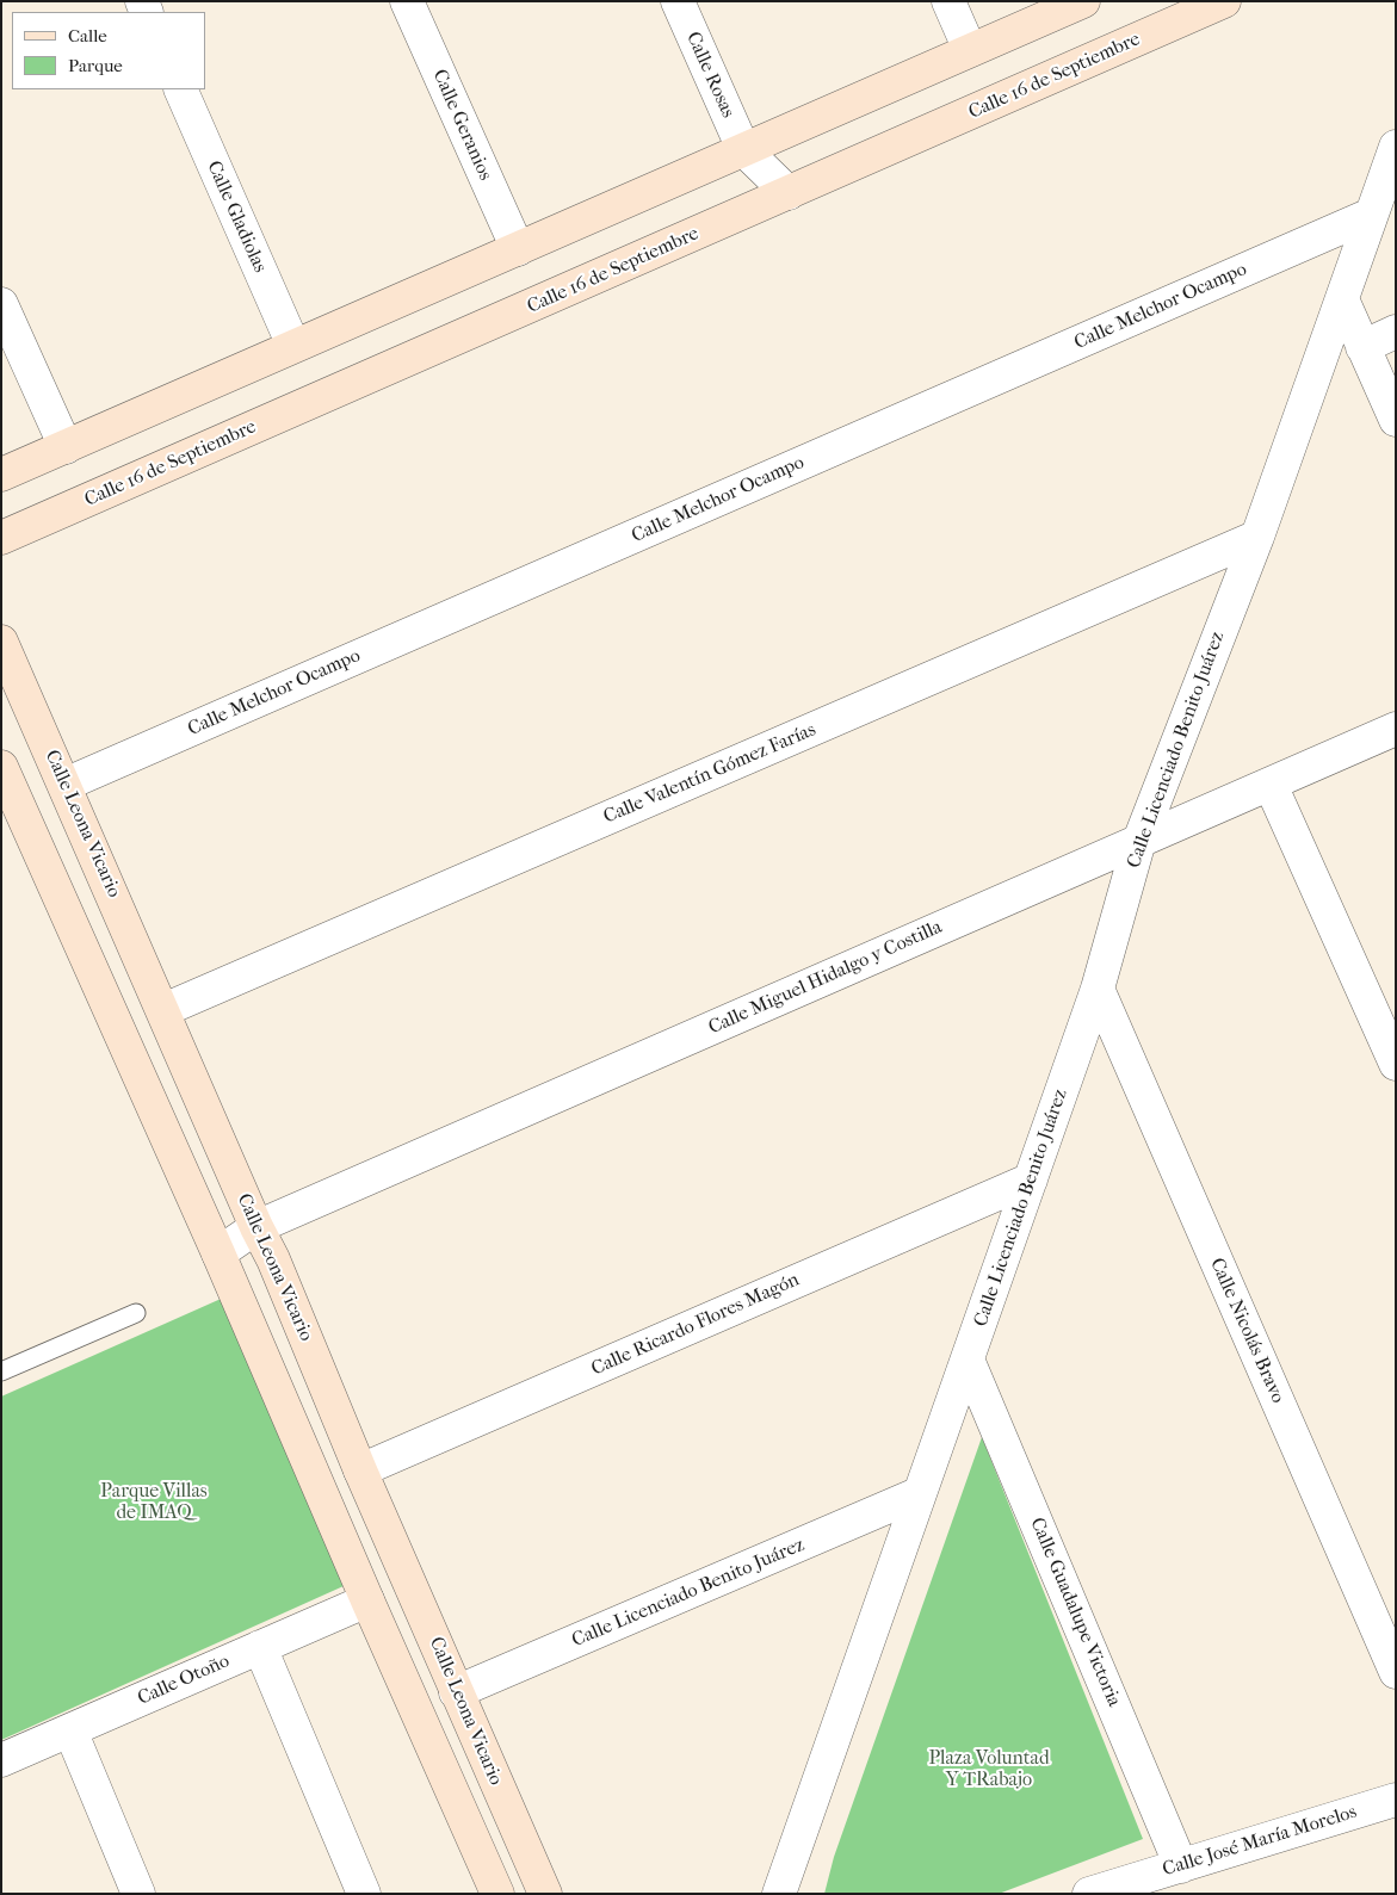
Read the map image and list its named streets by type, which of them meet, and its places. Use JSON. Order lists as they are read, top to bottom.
{
  "streets": {
    "main road": ["Calle 16 de Septiembre", "Calle Leona Vicario"],
    "street": [
      "Calle Rosas",
      "Calle Geranios",
      "Calle Gladiolas",
      "Calle Melchor Ocampo",
      "Calle Licenciado Benito Juárez",
      "Calle Valentín Gómez Farías",
      "Calle Miguel Hidalgo y Costilla",
      "Calle Ricardo Flores Magón",
      "Calle Nicolás Bravo",
      "Calle Guadalupe Victoria",
      "Calle Otoño",
      "Calle José María Morelos"
    ]
  },
  "crossings": [
    ["Calle Melchor Ocampo", "Calle Licenciado Benito Juárez"],
    ["Calle Melchor Ocampo", "Calle Leona Vicario"],
    ["Calle Licenciado Benito Juárez", "Calle Valentín Gómez Farías"],
    ["Calle Licenciado Benito Juárez", "Calle Leona Vicario"],
    ["Calle Licenciado Benito Juárez", "Calle Miguel Hidalgo y Costilla"],
    ["Calle Licenciado Benito Juárez", "Calle Ricardo Flores Magón"],
    ["Calle Licenciado Benito Juárez", "Calle Nicolás Bravo"],
    ["Calle Licenciado Benito Juárez", "Calle Guadalupe Victoria"],
    ["Calle Valentín Gómez Farías", "Calle Leona Vicario"],
    ["Calle Leona Vicario", "Calle Miguel Hidalgo y Costilla"],
    ["Calle Leona Vicario", "Calle Ricardo Flores Magón"],
    ["Calle Guadalupe Victoria", "Calle José María Morelos"]
  ],
  "parks": ["Parque Villas de IMAQ", "Plaza Voluntad Y TRabajo"],
  "legend": ["Calle", "Parque"]
}
